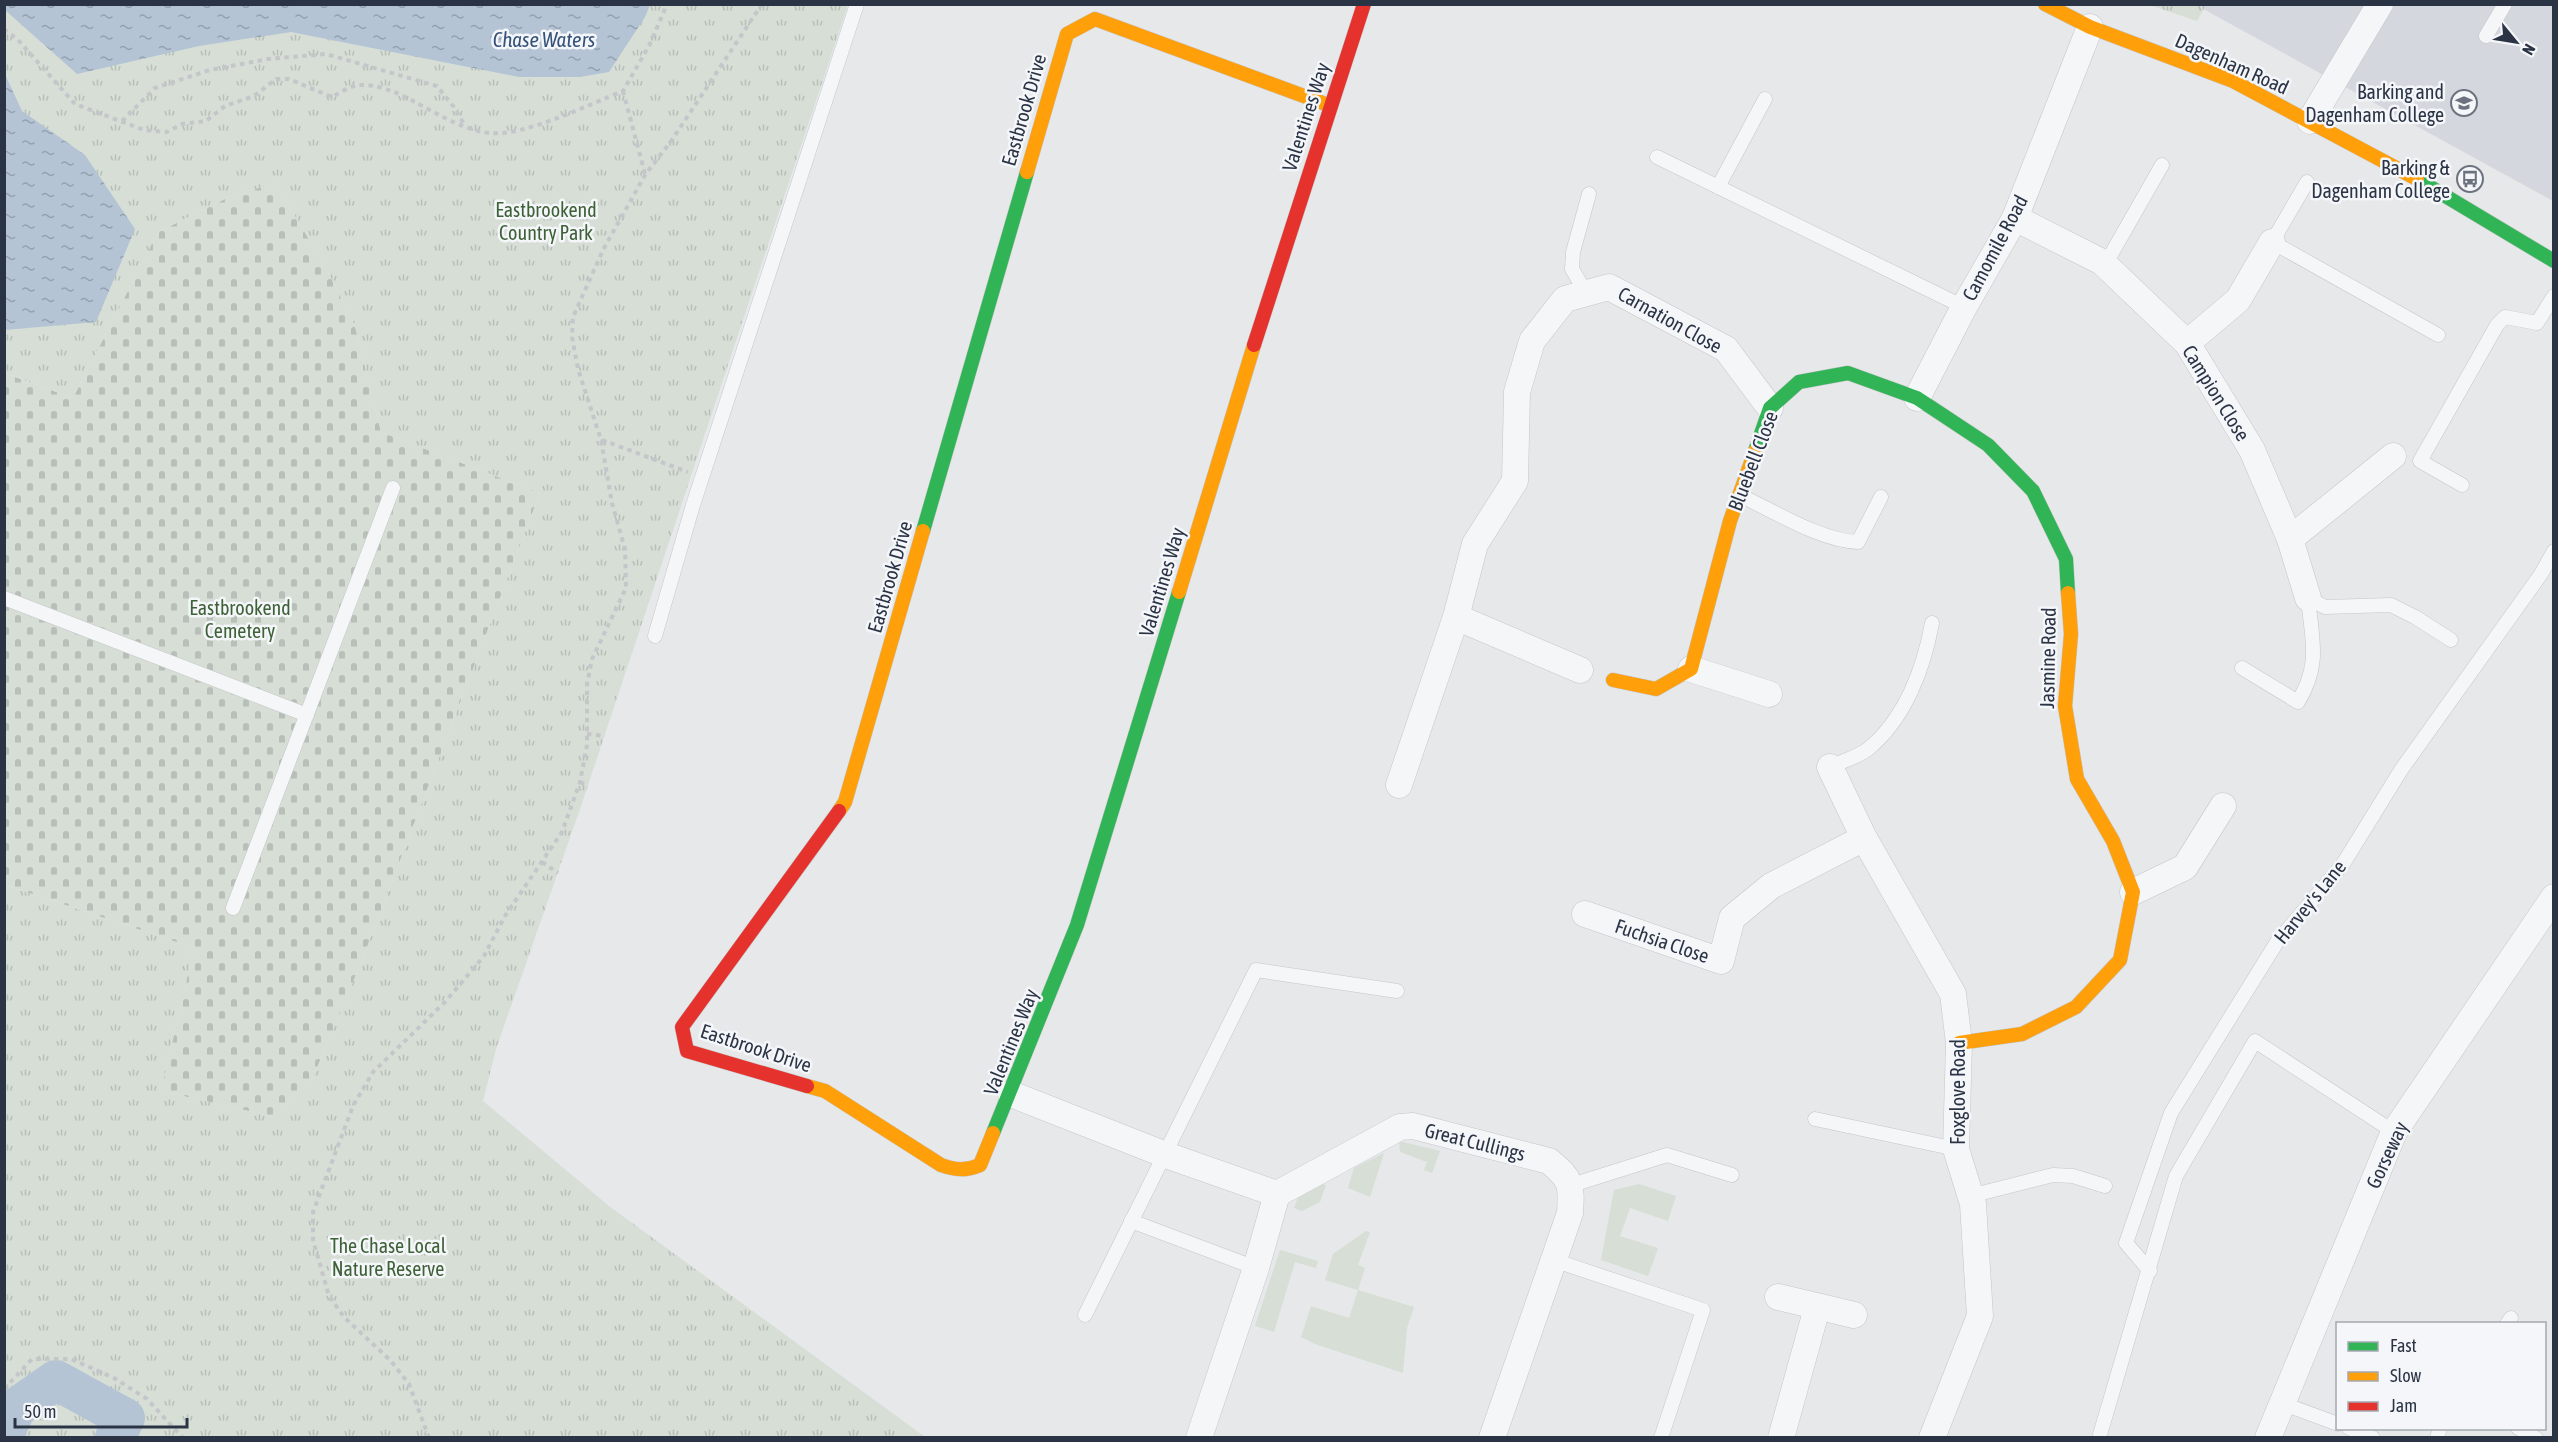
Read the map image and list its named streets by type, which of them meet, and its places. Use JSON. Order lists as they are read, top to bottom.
{
  "streets": {
    "street": [
      "Dagenham Road",
      "Eastbrook Drive",
      "Valentines Way",
      "Camomile Road",
      "Carnation Close",
      "Campion Close",
      "Bluebell Close",
      "Jasmine Road",
      "Fuchsia Close",
      "Foxglove Road",
      "Great Cullings",
      "Gorseway"
    ],
    "lane": ["Harvey's Lane"]
  },
  "crossings": [
    ["Dagenham Road", "Camomile Road"],
    ["Eastbrook Drive", "Valentines Way"],
    ["Camomile Road", "Campion Close"],
    ["Camomile Road", "Bluebell Close"],
    ["Camomile Road", "Jasmine Road"],
    ["Carnation Close", "Bluebell Close"],
    ["Bluebell Close", "Jasmine Road"],
    ["Fuchsia Close", "Foxglove Road"]
  ],
  "water": ["Chase Waters"],
  "parks": ["Eastbrookend Country Park", "Eastbrookend Cemetery", "The Chase Local Nature Reserve"],
  "places": {
    "school or university": ["Barking and Dagenham College"],
    "bus stop": ["Barking & Dagenham College"]
  },
  "legend": ["Fast", "Slow", "Jam"],
  "scale_bar": "50 m",
  "north": "bottom right"
}
